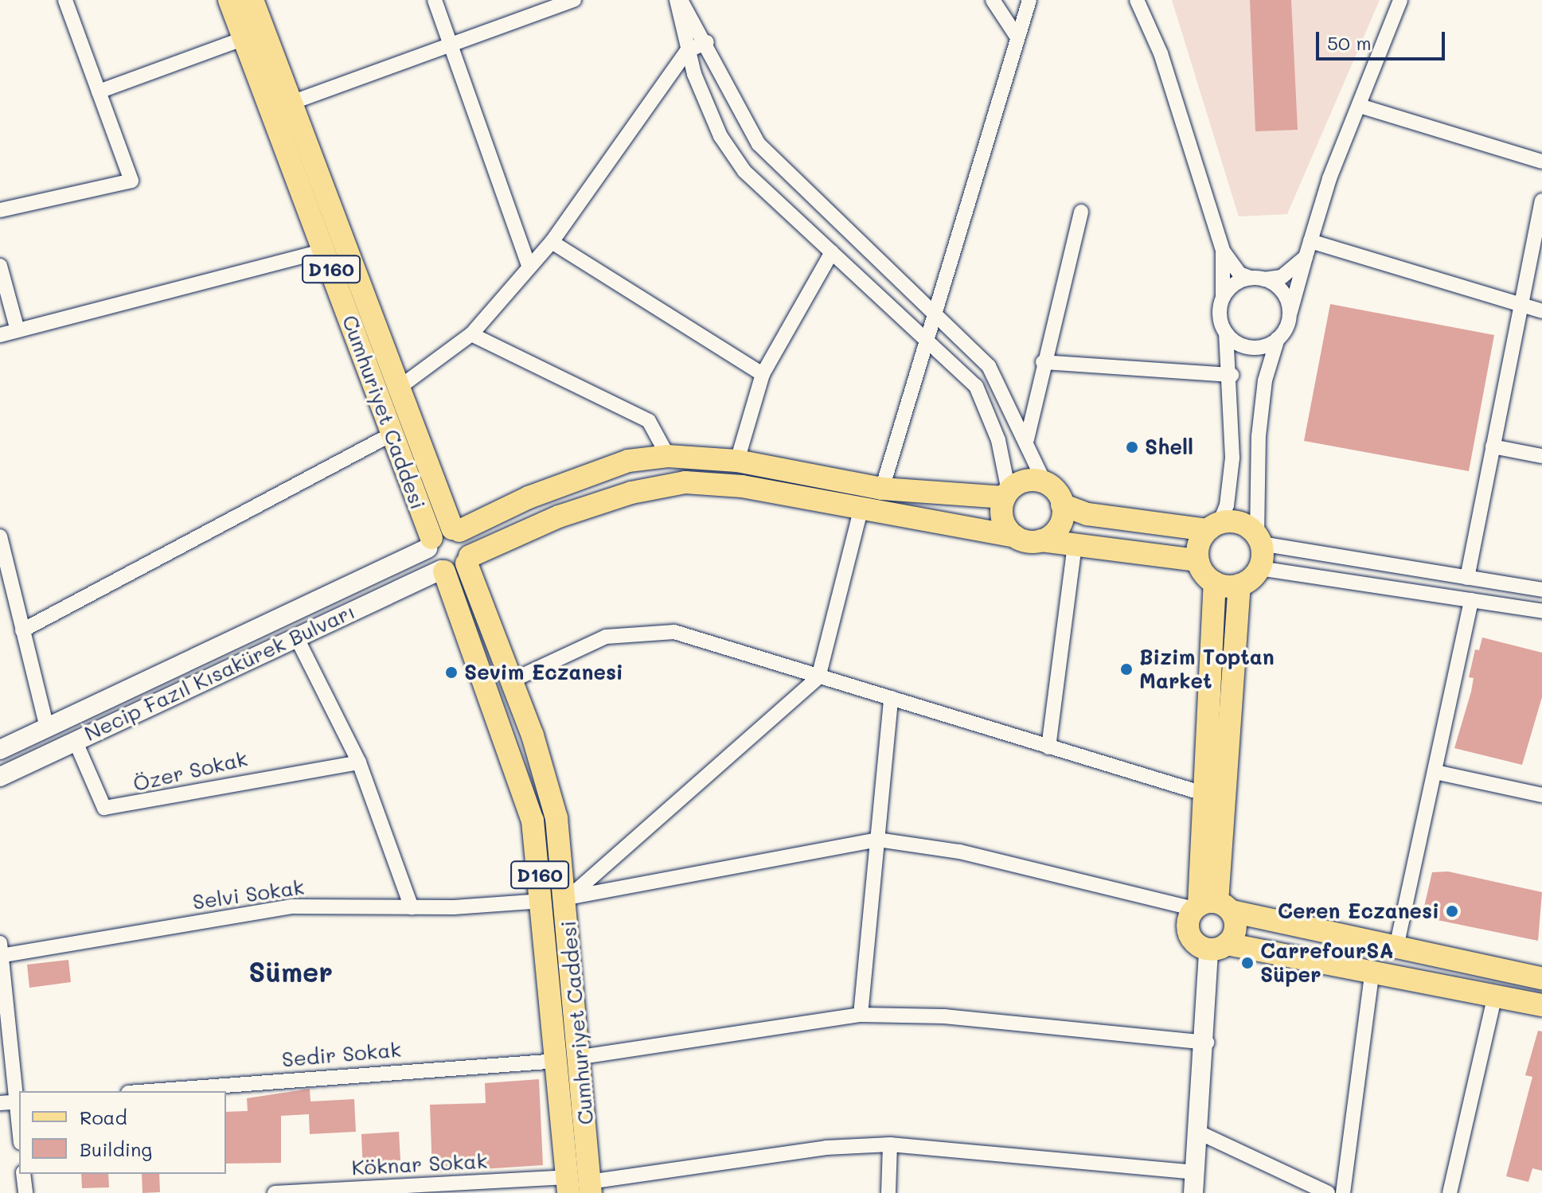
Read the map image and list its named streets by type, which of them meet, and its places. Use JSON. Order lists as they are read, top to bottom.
{
  "streets": {
    "main road": ["D160", "Cumhuriyet Caddesi", "Necip Fazıl Kısakürek Bulvarı"],
    "street": [
      "Özer Sokak",
      "Selvi Sokak",
      "Sedir Sokak",
      "Köknar Sokak"
    ]
  },
  "crossings": [
    ["Cumhuriyet Caddesi", "Necip Fazıl Kısakürek Bulvarı"],
    ["Cumhuriyet Caddesi", "Selvi Sokak"],
    ["Cumhuriyet Caddesi", "Sedir Sokak"],
    ["Cumhuriyet Caddesi", "Köknar Sokak"],
    ["Necip Fazıl Kısakürek Bulvarı", "Özer Sokak"]
  ],
  "districts": ["Sümer"],
  "places": [
    "Shell",
    "Bizim Toptan Market",
    "Sevim Eczanesi",
    "Ceren Eczanesi",
    "CarrefourSA Süper"
  ],
  "legend": ["Road", "Building"],
  "scale_bar": "50 m"
}
